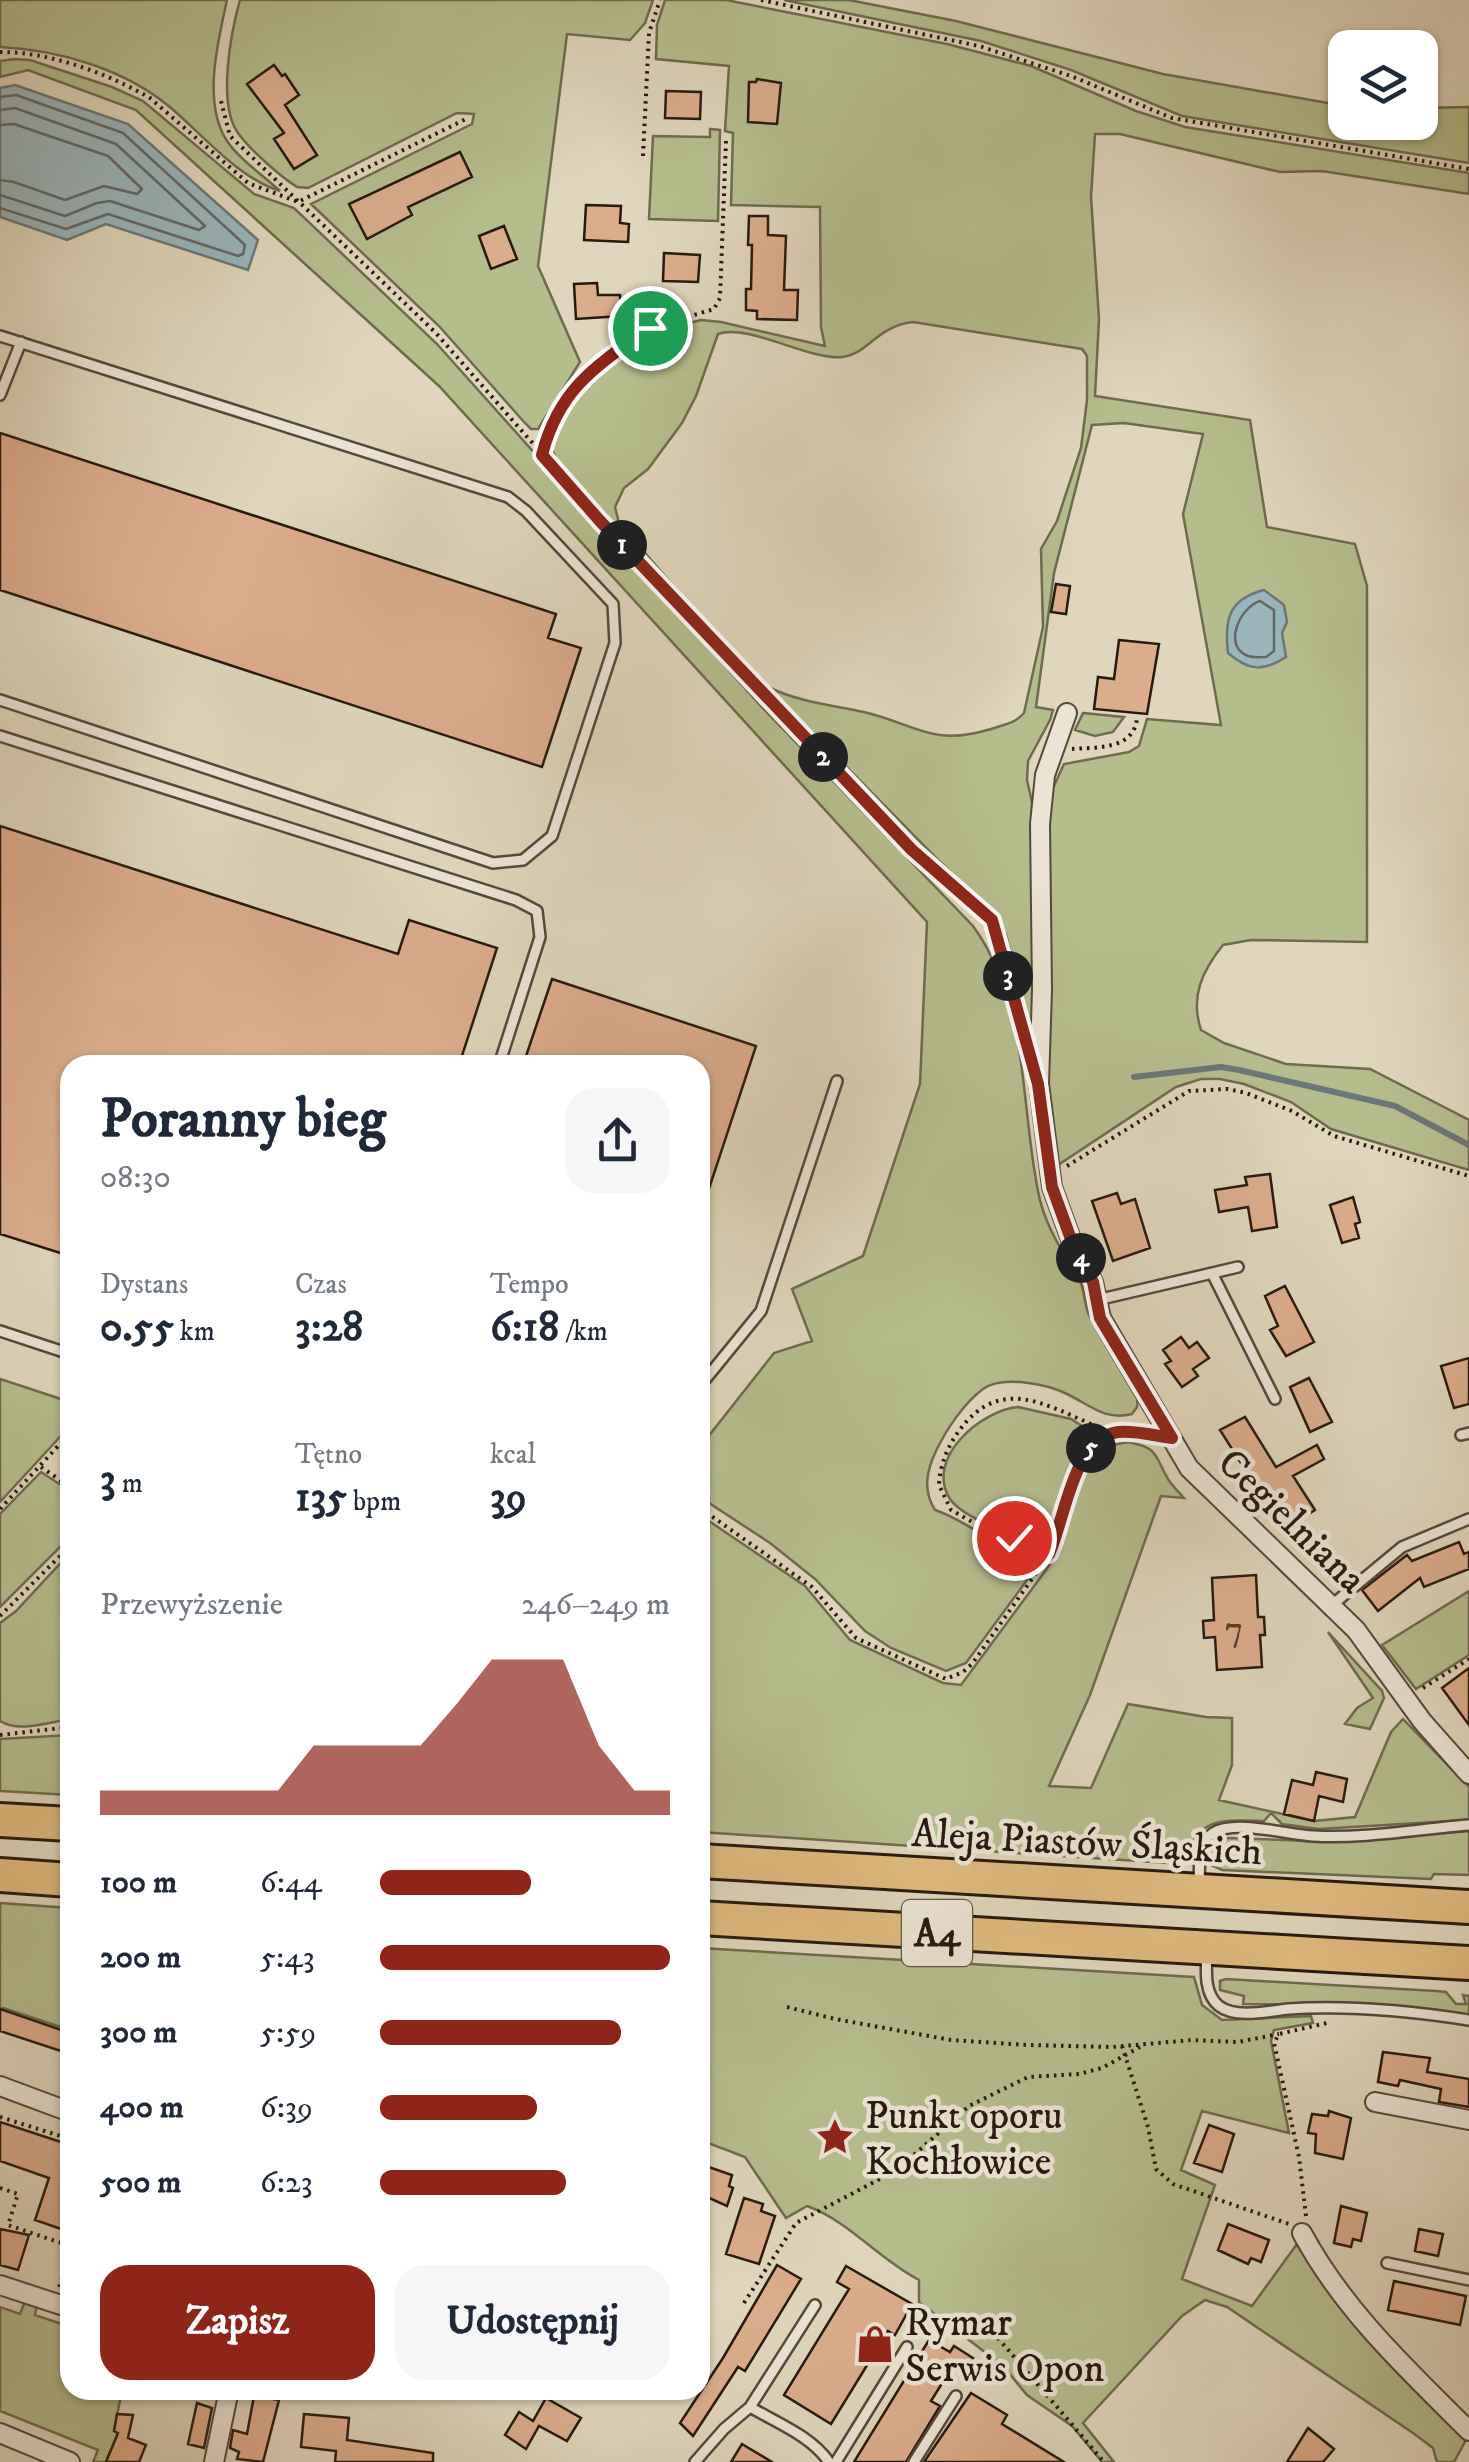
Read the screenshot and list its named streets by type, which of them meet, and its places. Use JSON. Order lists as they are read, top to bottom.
{
  "streets": {
    "highway": ["Aleja Piastów Śląskich", "A4"],
    "street": ["Cegielniana"]
  },
  "places": {
    "place": ["Punkt oporu Kochłowice"],
    "shop": ["Rymar Serwis Opon"]
  },
  "house_numbers": ["7"],
  "page": {
    "pins": [
      "1",
      "2",
      "3",
      "4",
      "5"
    ],
    "heading": ["Poranny bieg", "08:30"],
    "stats": [
      ["Dystans", "0.55 km"],
      ["Czas", "3:28"],
      ["Tempo", "6:18 /km"],
      ["3 m"],
      ["Tętno", "135 bpm"],
      ["kcal", "39"]
    ],
    "chart": ["Przewyższenie", "246–249 m"],
    "list": [
      {
        "name": "100 m",
        "note": "6:44"
      },
      {
        "name": "200 m",
        "note": "5:43"
      },
      {
        "name": "300 m",
        "note": "5:59"
      },
      {
        "name": "400 m",
        "note": "6:39"
      },
      {
        "name": "500 m",
        "note": "6:23"
      }
    ],
    "buttons": ["Zapisz", "Udostępnij"]
  }
}
